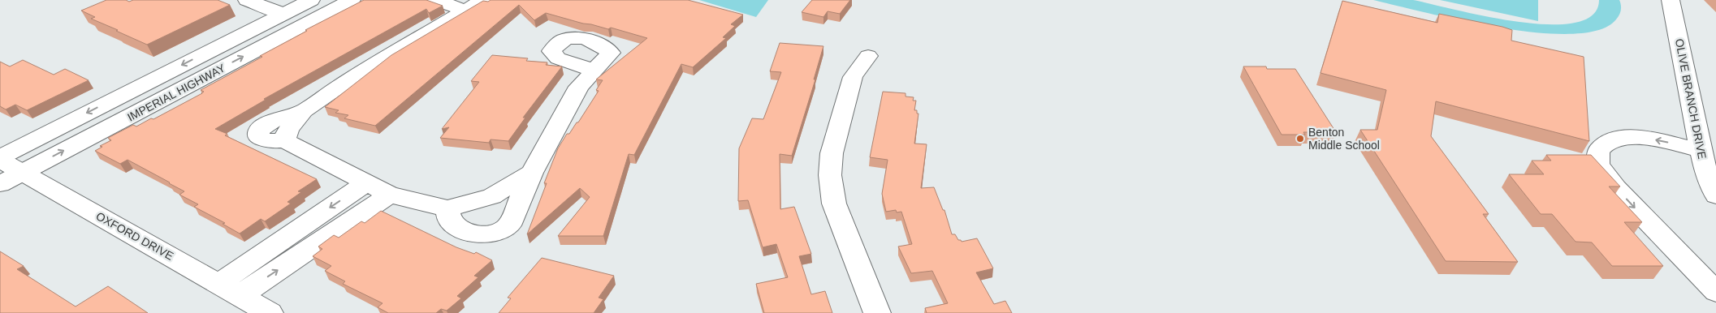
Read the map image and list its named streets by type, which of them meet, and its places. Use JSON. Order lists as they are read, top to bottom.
{
  "streets": {
    "street": ["IMPERIAL HIGHWAY", "OLIVE BRANCH DRIVE", "OXFORD DRIVE"]
  },
  "crossings": [
    ["IMPERIAL HIGHWAY", "OXFORD DRIVE"]
  ],
  "places": ["Benton Middle School"]
}
